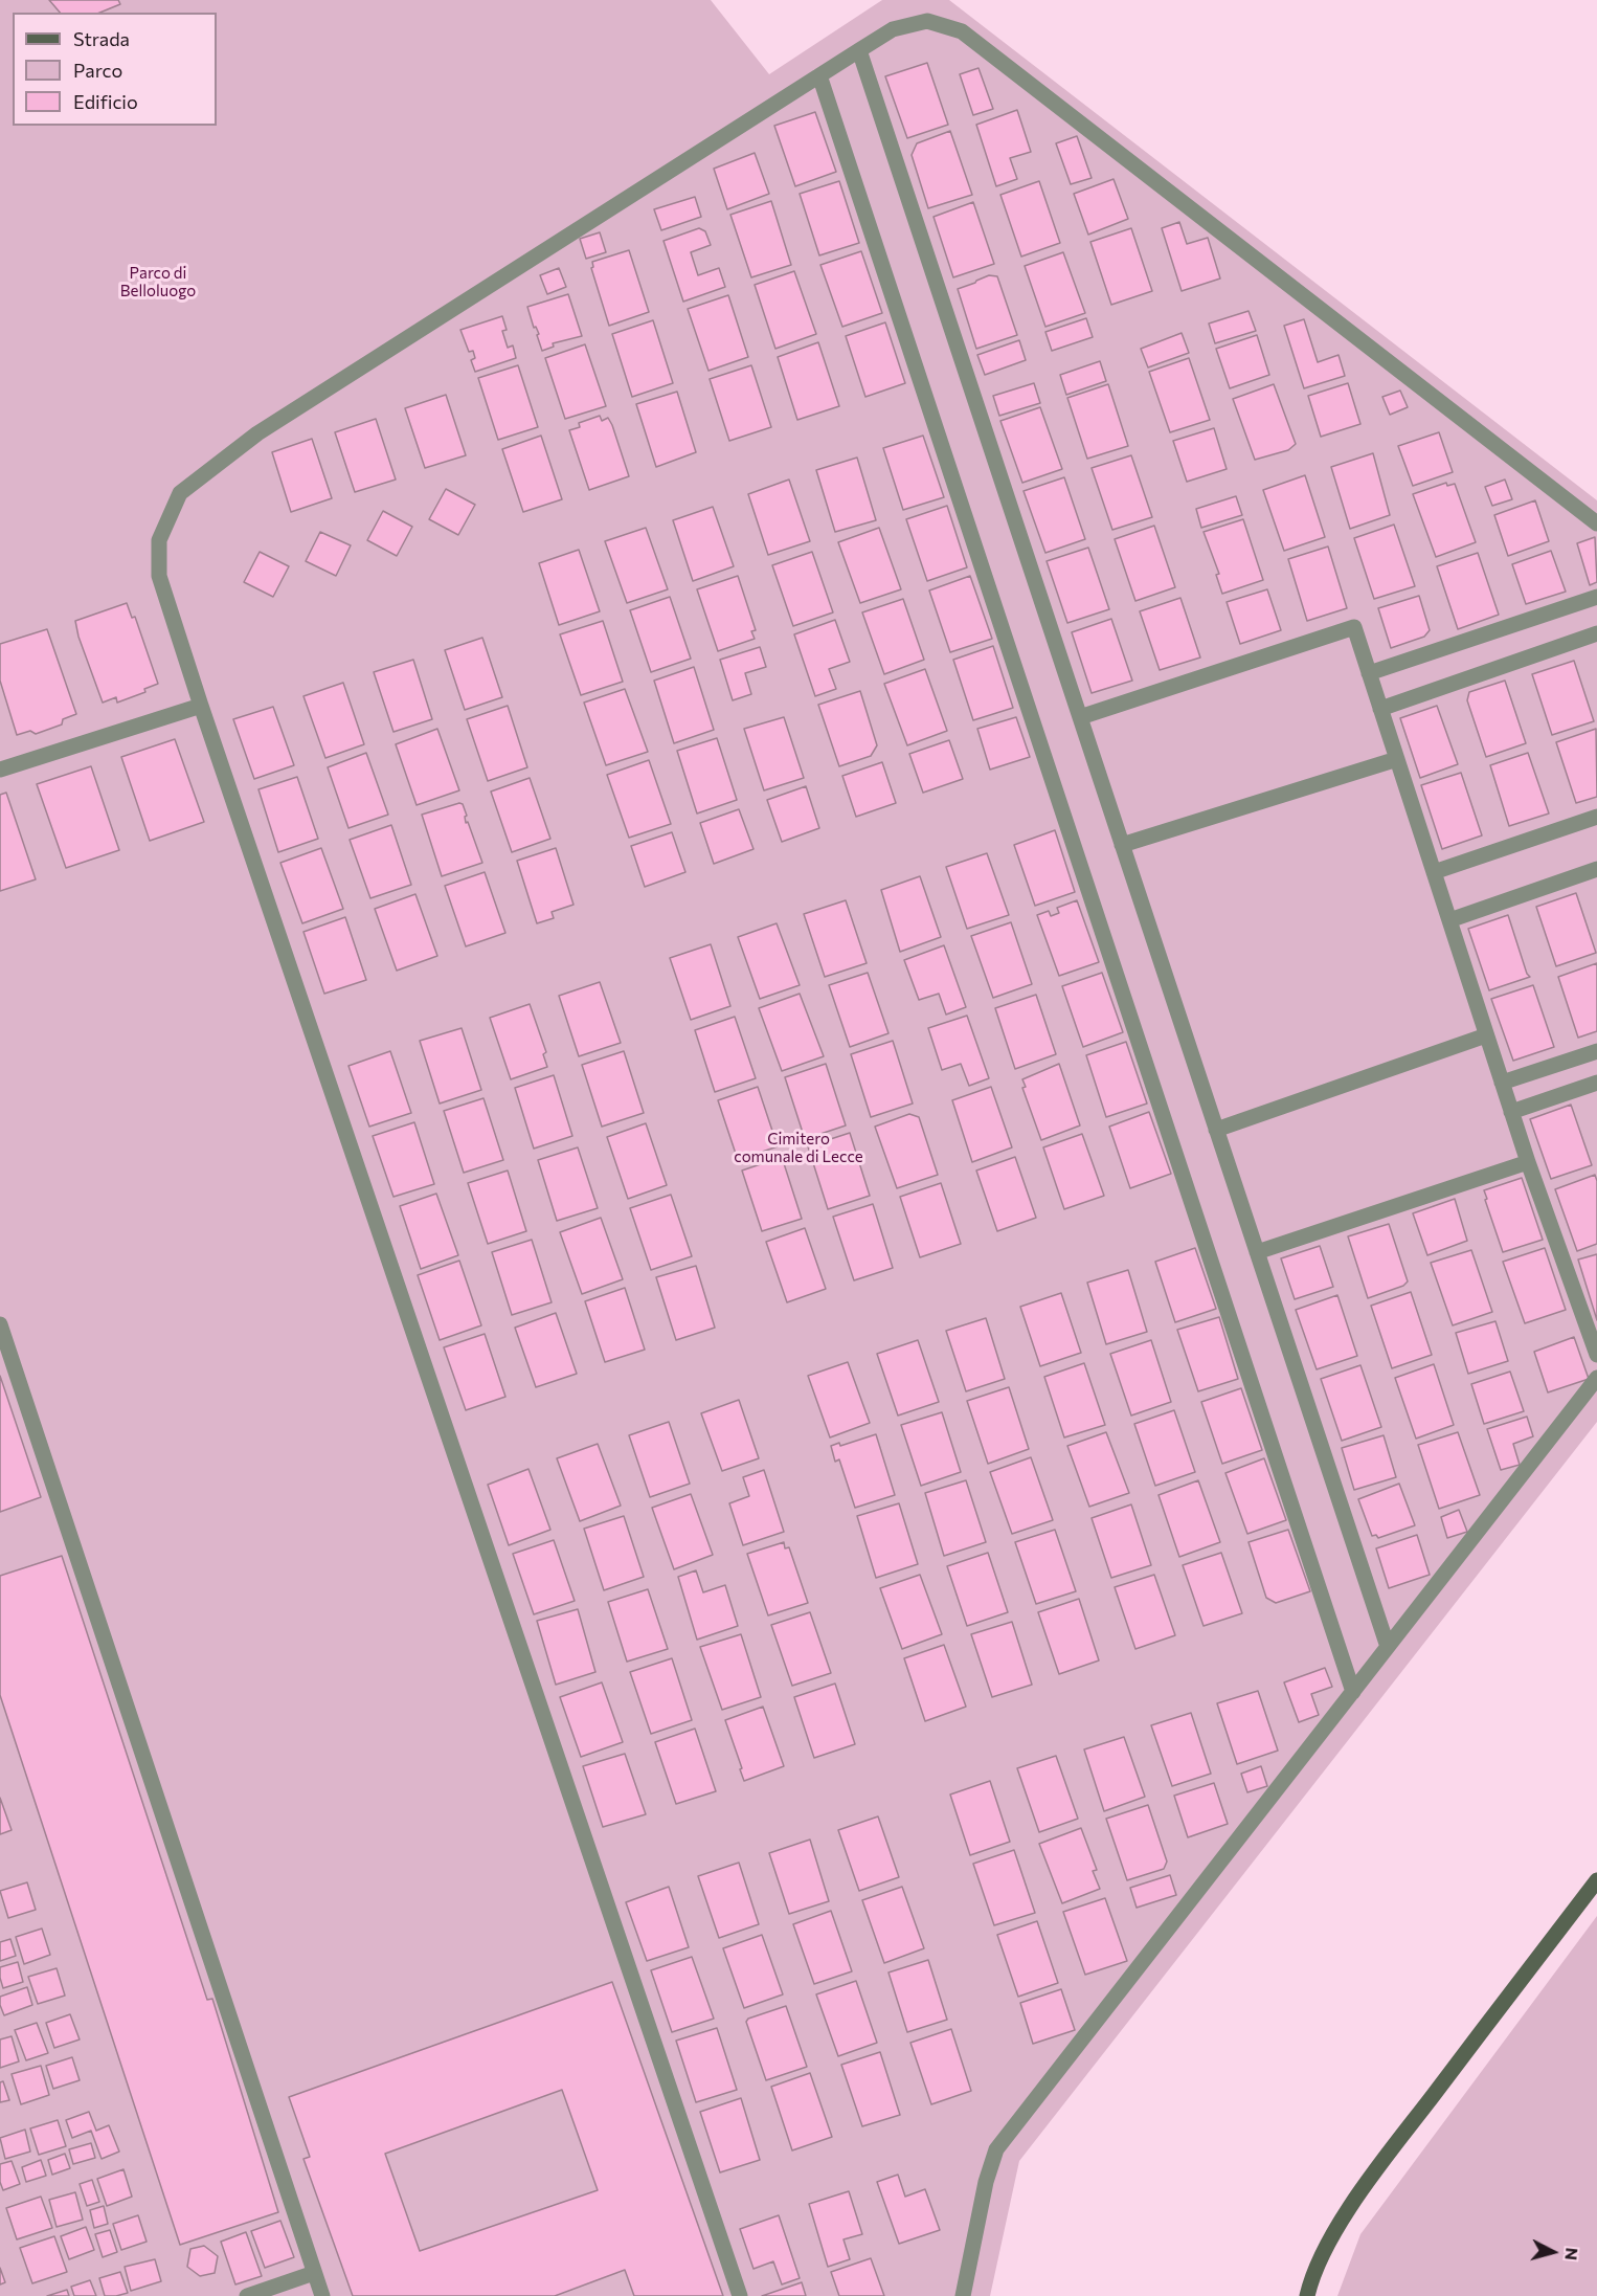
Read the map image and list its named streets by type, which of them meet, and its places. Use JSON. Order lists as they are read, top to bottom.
{
  "parks": ["Parco di Belloluogo", "Cimitero comunale di Lecce"],
  "legend": ["Strada", "Parco", "Edificio"],
  "north": "right"
}
